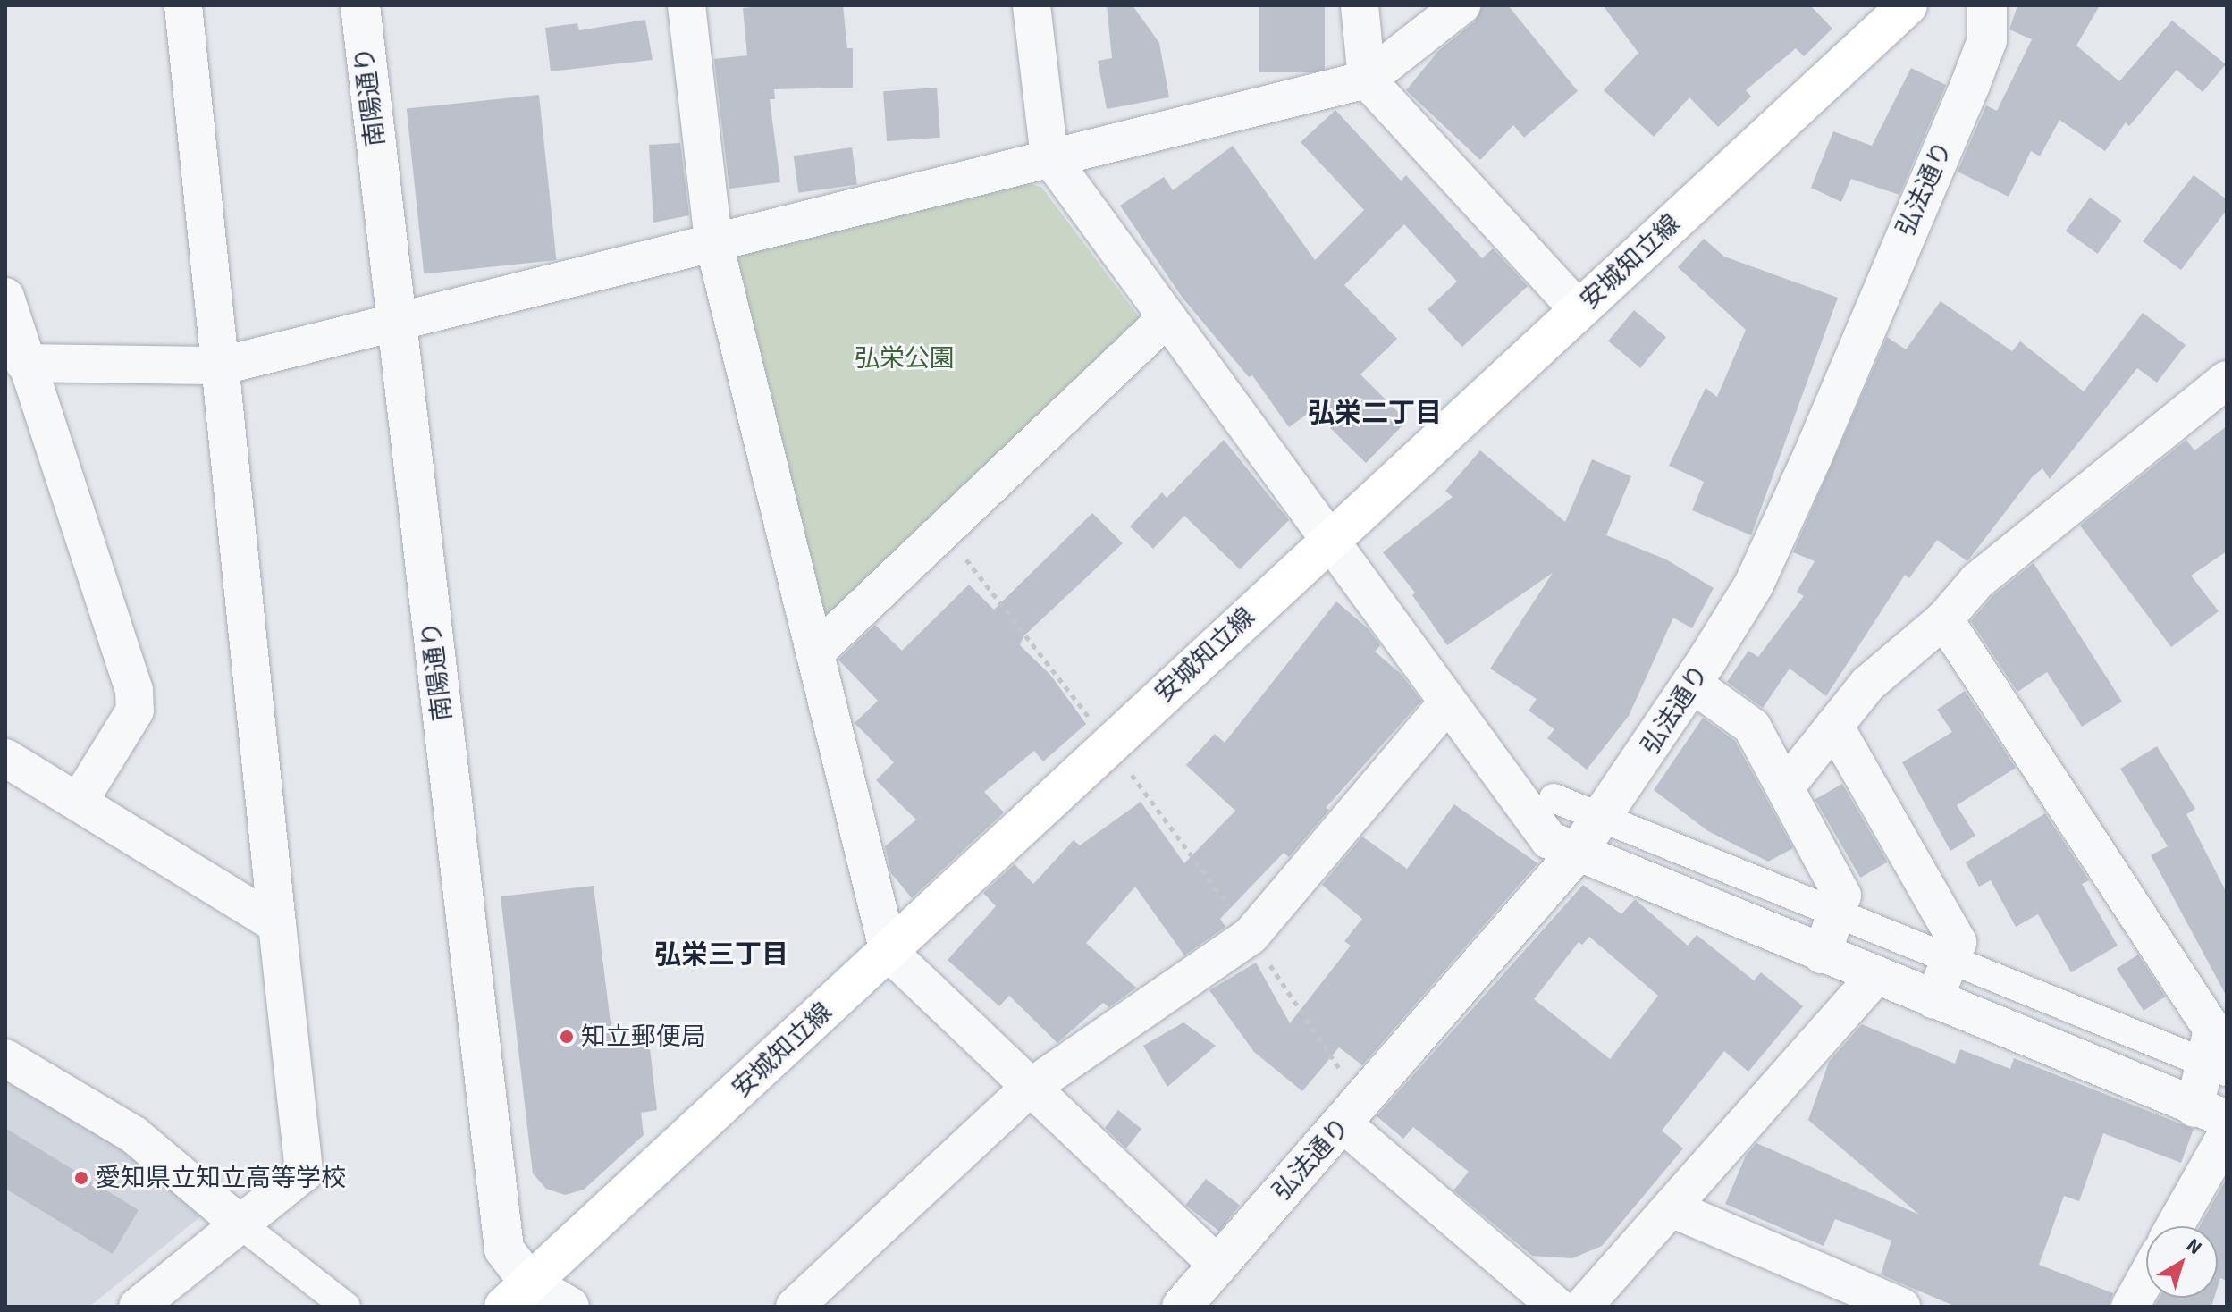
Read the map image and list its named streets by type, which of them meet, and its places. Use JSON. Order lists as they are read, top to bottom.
{
  "streets": {
    "main road": ["安城知立線"],
    "street": ["南陽通り", "弘法通り"]
  },
  "crossings": [
    ["南陽通り", "安城知立線"]
  ],
  "districts": ["弘栄二丁目", "弘栄三丁目"],
  "parks": ["弘栄公園"],
  "places": ["知立郵便局", "愛知県立知立高等学校"],
  "north": "top right"
}
